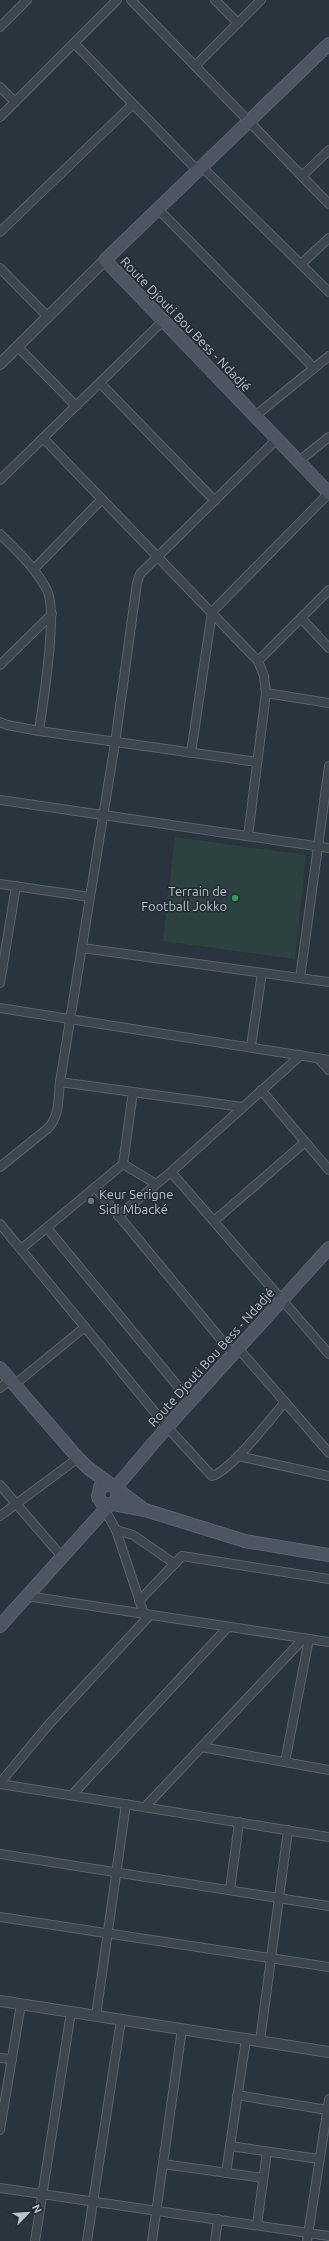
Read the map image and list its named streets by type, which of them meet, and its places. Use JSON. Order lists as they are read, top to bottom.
{
  "streets": {
    "main road": ["Route Djouti Bou Bess - Ndadjé"]
  },
  "places": ["Terrain de Football Jokko", "Keur Serigne Sidi Mbacké"],
  "north": "top right"
}
